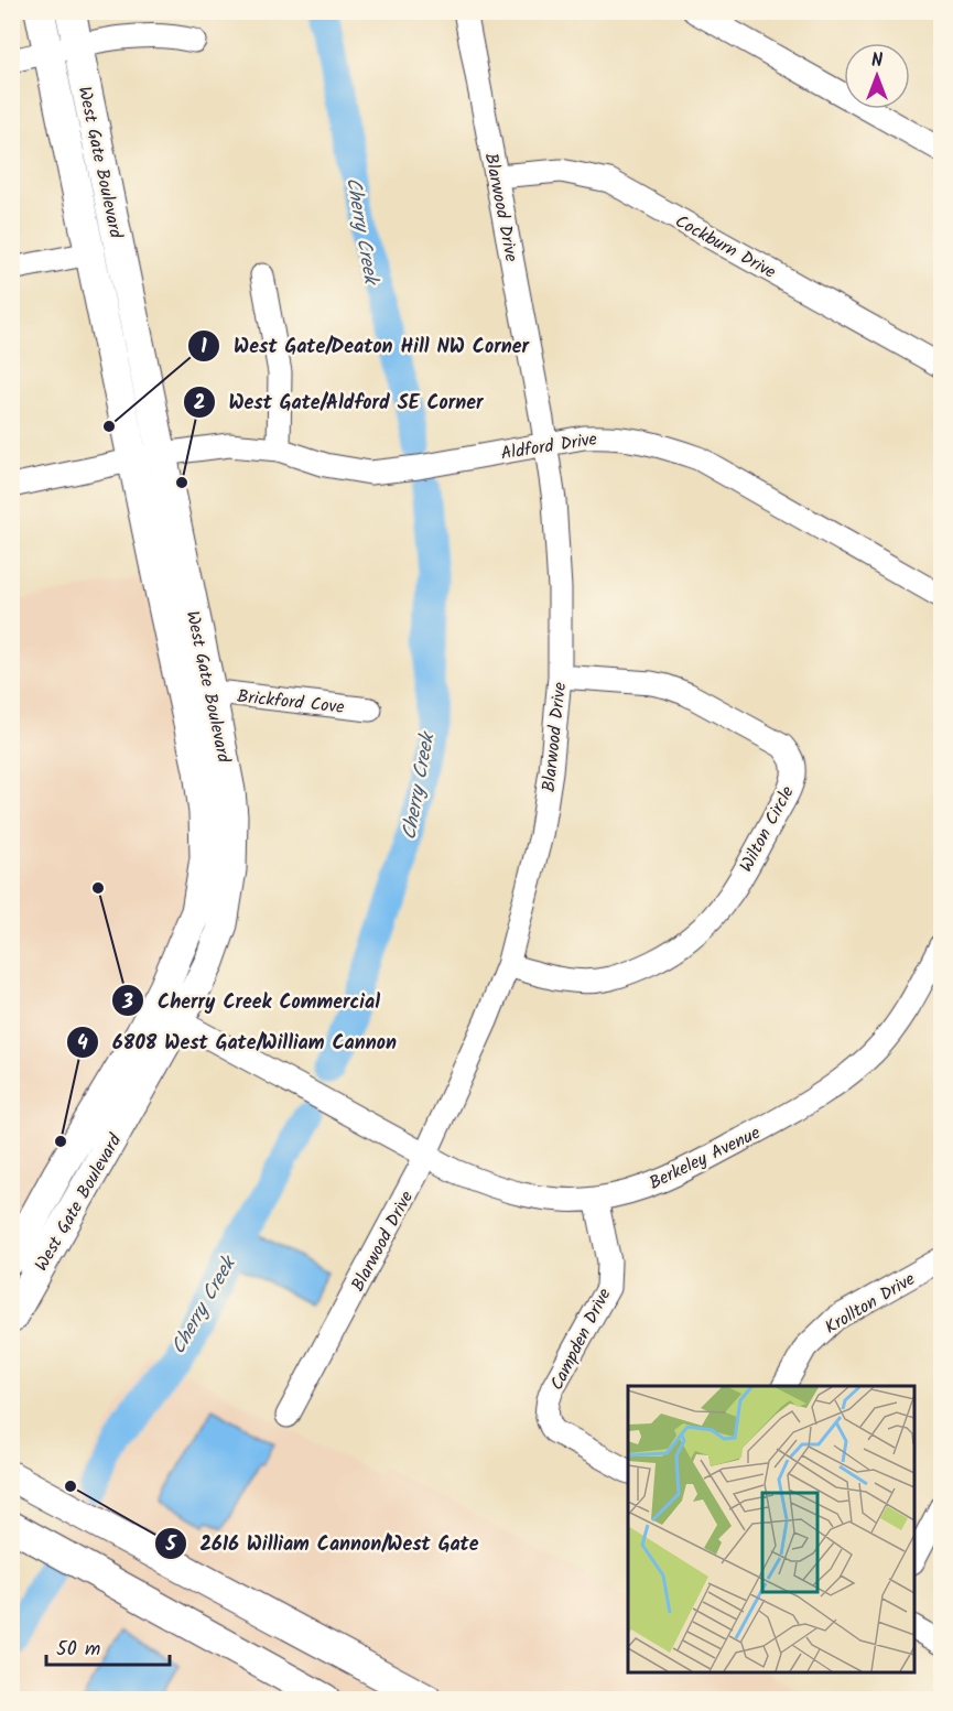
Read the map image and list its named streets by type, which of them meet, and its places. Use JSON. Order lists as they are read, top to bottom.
{
  "streets": {
    "main road": ["West Gate Boulevard"],
    "street": [
      "Blarwood Drive",
      "Cockburn Drive",
      "Aldford Drive",
      "Brickford Cove",
      "Wilton Circle",
      "Berkeley Avenue",
      "Krollton Drive",
      "Campden Drive"
    ]
  },
  "crossings": [
    ["West Gate Boulevard", "Aldford Drive"],
    ["West Gate Boulevard", "Brickford Cove"],
    ["West Gate Boulevard", "Berkeley Avenue"],
    ["Blarwood Drive", "Cockburn Drive"],
    ["Blarwood Drive", "Aldford Drive"],
    ["Blarwood Drive", "Wilton Circle"],
    ["Blarwood Drive", "Berkeley Avenue"],
    ["Berkeley Avenue", "Campden Drive"]
  ],
  "water": ["Cherry Creek"],
  "places": [
    "West Gate/Deaton Hill NW Corner",
    "West Gate/Aldford SE Corner",
    "Cherry Creek Commercial",
    "6808 West Gate/William Cannon",
    "2616 William Cannon/West Gate"
  ],
  "scale_bar": "50 m",
  "north": "top"
}
